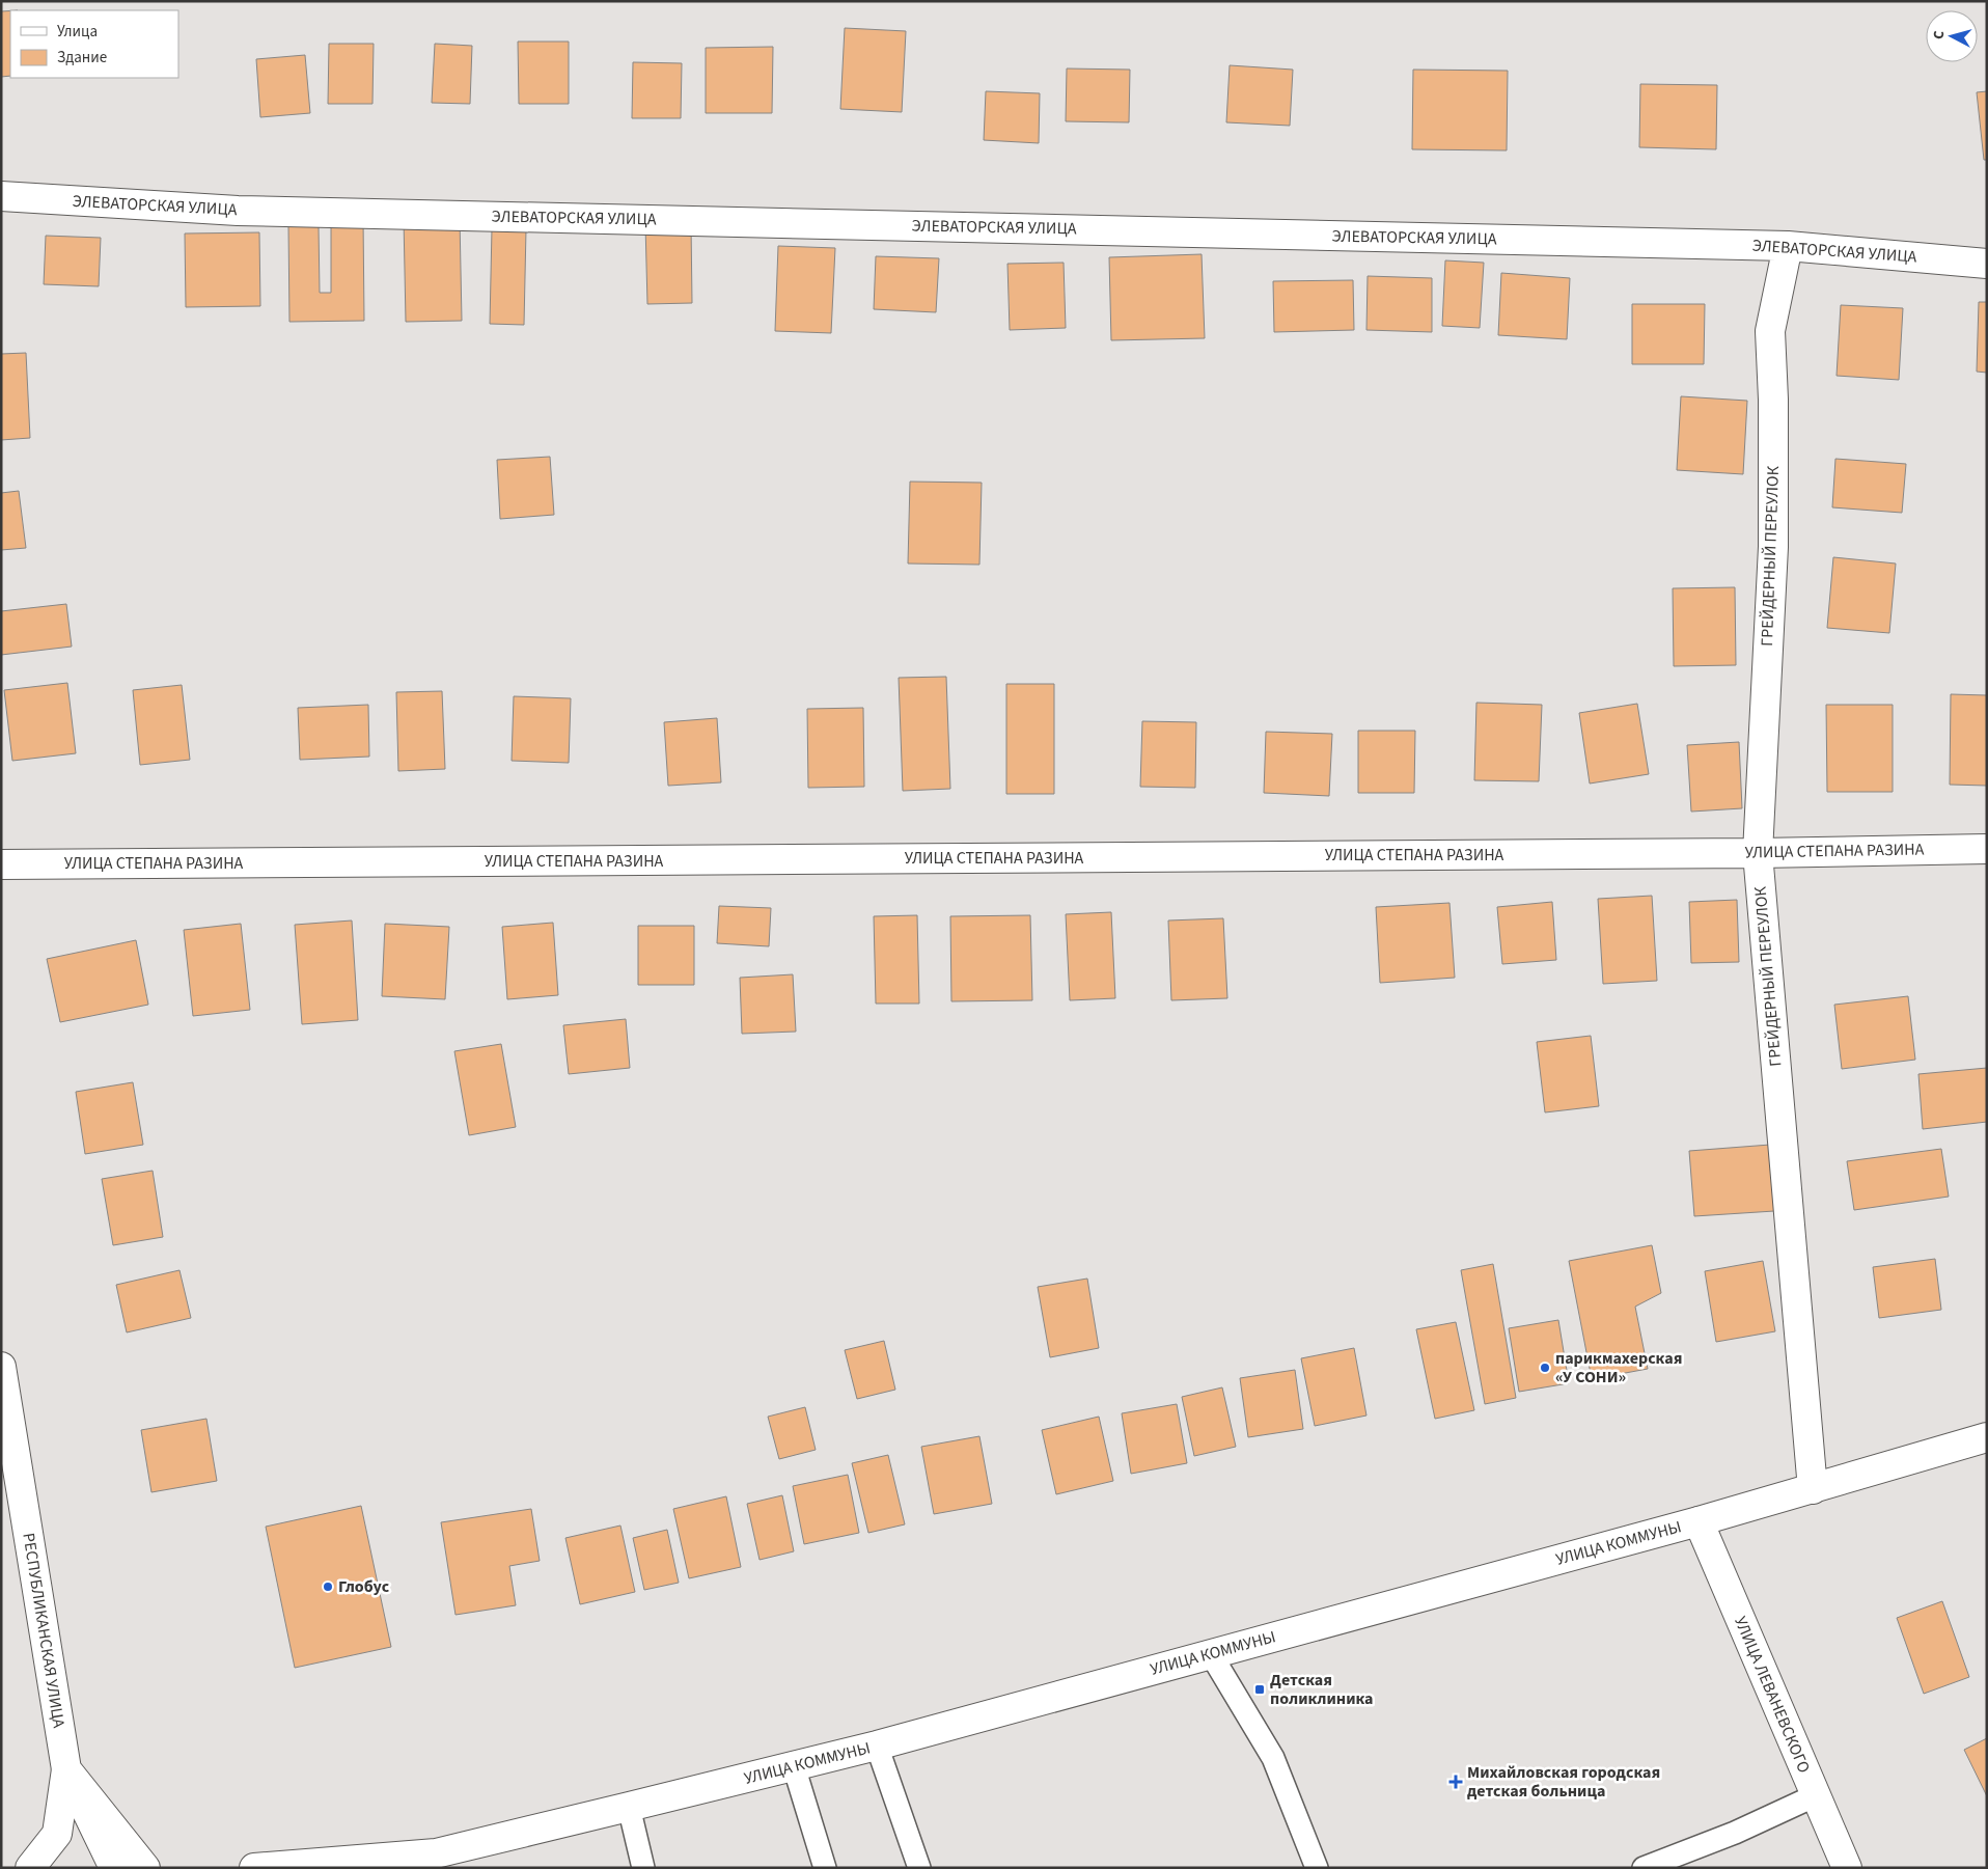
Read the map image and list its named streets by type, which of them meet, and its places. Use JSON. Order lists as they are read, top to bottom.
{
  "streets": {
    "street": [
      "ЭЛЕВАТОРСКАЯ УЛИЦА",
      "ГРЕЙДЕРНЫЙ ПЕРЕУЛОК",
      "УЛИЦА СТЕПАНА РАЗИНА",
      "УЛИЦА КОММУНЫ",
      "РЕСПУБЛИКАНСКАЯ УЛИЦА",
      "УЛИЦА ЛЕВАНЕВСКОГО"
    ]
  },
  "crossings": [
    ["ЭЛЕВАТОРСКАЯ УЛИЦА", "ГРЕЙДЕРНЫЙ ПЕРЕУЛОК"],
    ["ГРЕЙДЕРНЫЙ ПЕРЕУЛОК", "УЛИЦА СТЕПАНА РАЗИНА"],
    ["ГРЕЙДЕРНЫЙ ПЕРЕУЛОК", "УЛИЦА КОММУНЫ"],
    ["УЛИЦА КОММУНЫ", "УЛИЦА ЛЕВАНЕВСКОГО"]
  ],
  "places": {
    "other": ["парикмахерская «У СОНИ»", "Глобус"],
    "transit": ["Детская поликлиника"],
    "health": ["Михайловская городская детская больница"]
  },
  "legend": ["Улица", "Здание"],
  "north": "left"
}
